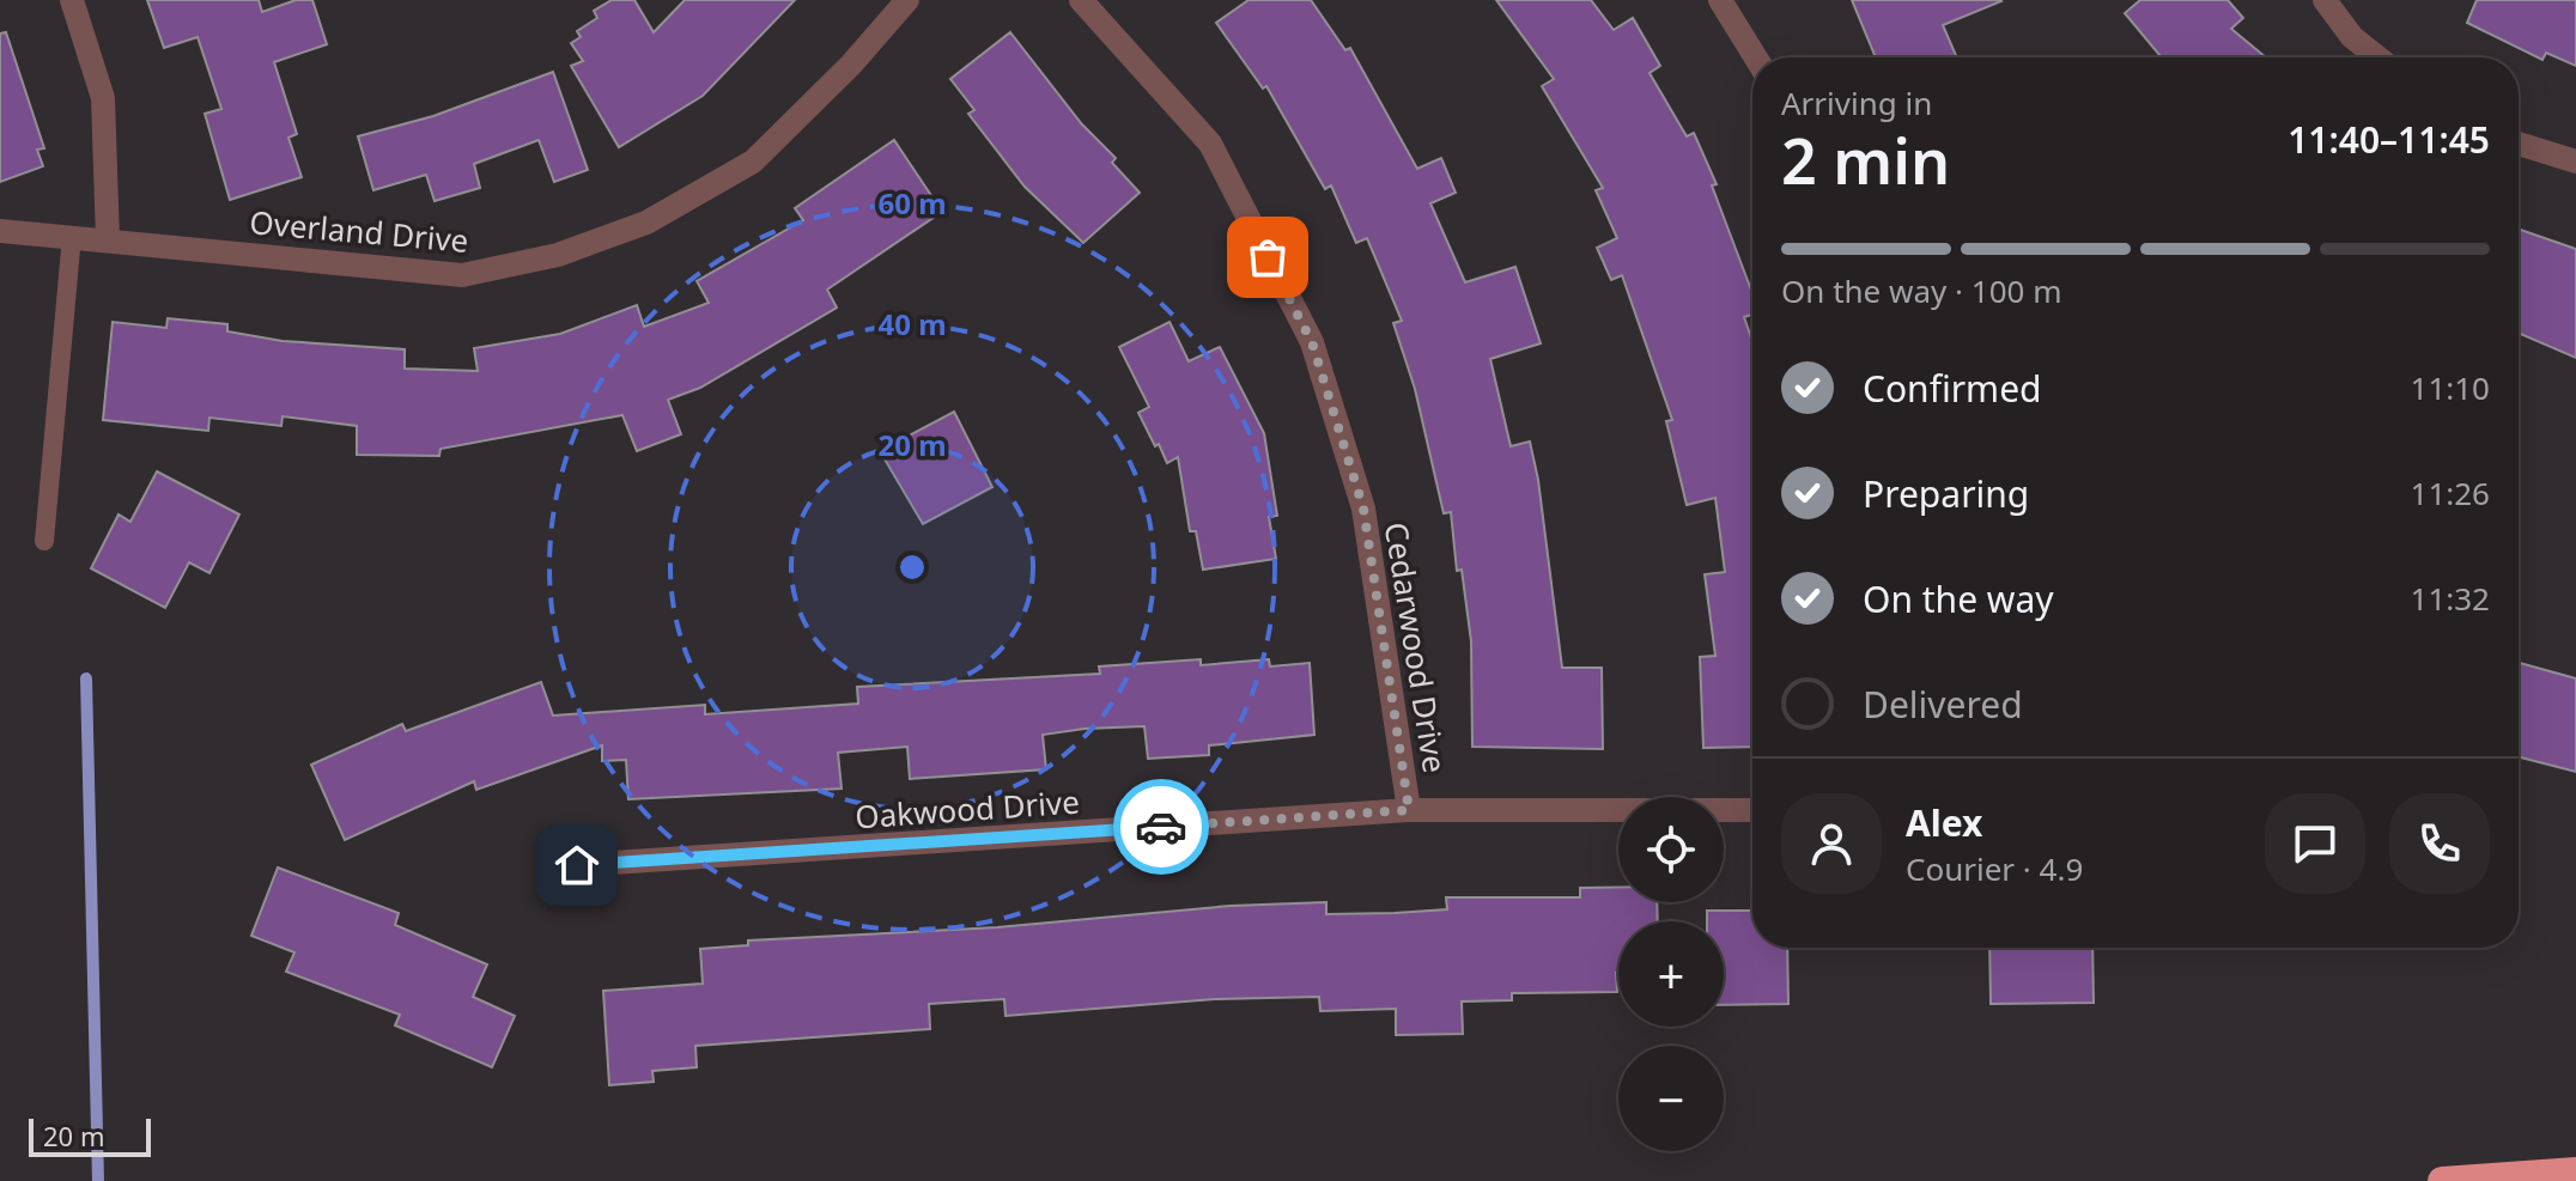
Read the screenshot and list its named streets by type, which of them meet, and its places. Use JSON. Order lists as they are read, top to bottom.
{
  "streets": {
    "street": ["Overland Drive", "Cedarwood Drive", "Oakwood Drive"]
  },
  "crossings": [
    ["Cedarwood Drive", "Oakwood Drive"]
  ],
  "scale_bar": "20 m",
  "page": {
    "heading": ["2 min", "Arriving in", "11:40–11:45"],
    "panel": ["Alex", "Courier · 4.9"],
    "bar": "On the way · 100 m",
    "list": [
      ["Confirmed", "11:10"],
      ["Preparing", "11:26"],
      ["On the way", "11:32"],
      "Delivered"
    ],
    "map_buttons": ["+", "−"],
    "scale": "20 m"
  },
  "rings": ["60 m", "40 m", "20 m"]
}
